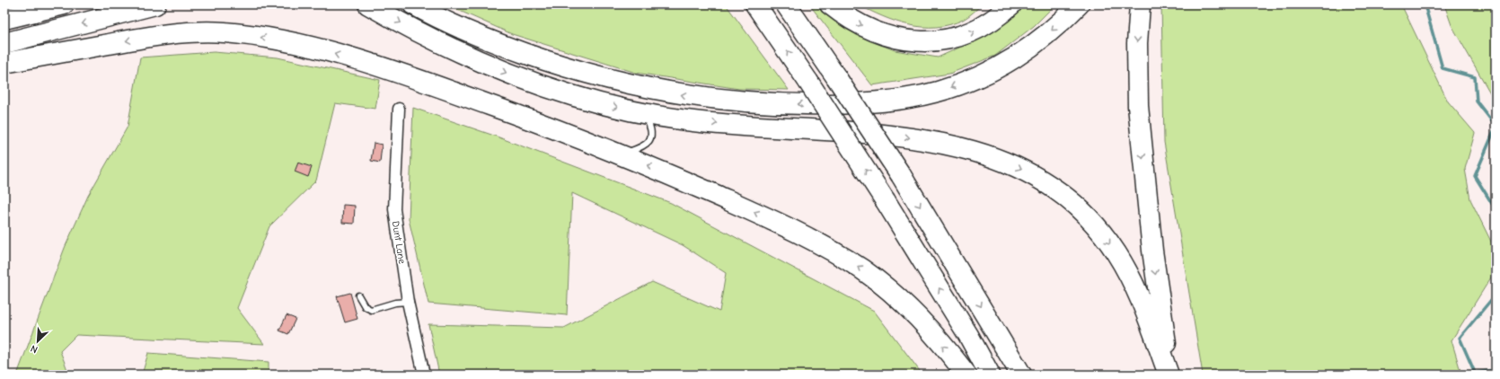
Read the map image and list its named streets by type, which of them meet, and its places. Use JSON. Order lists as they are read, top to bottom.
{
  "streets": {
    "street": ["Dunt Lane"]
  },
  "north": "bottom left"
}
